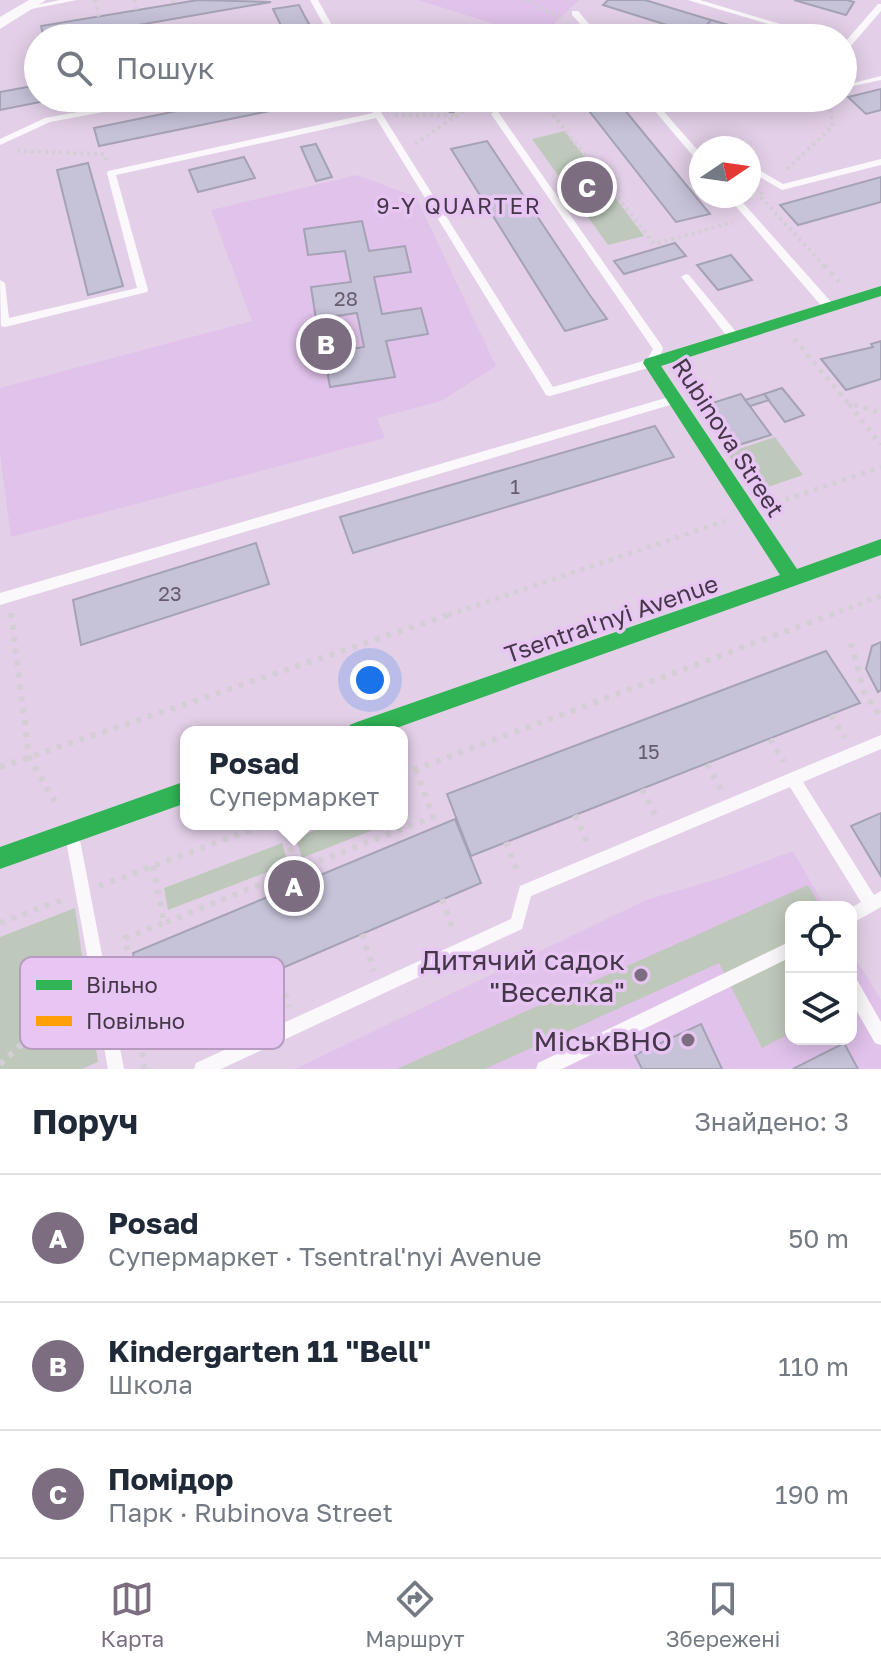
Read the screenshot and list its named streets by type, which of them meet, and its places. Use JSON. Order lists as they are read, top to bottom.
{
  "streets": {
    "main road": ["Rubinova Street", "Tsentral'nyi Avenue"]
  },
  "crossings": [
    ["Rubinova Street", "Tsentral'nyi Avenue"]
  ],
  "districts": ["9-Y QUARTER"],
  "places": ["Дитячий садок \"Веселка\"", "МіськВНО"],
  "house_numbers": [
    "28",
    "1",
    "23",
    "15"
  ],
  "legend": ["Вільно", "Повільно"],
  "north": "right",
  "page": {
    "search": "Пошук",
    "pins": ["C", "B", "A"],
    "popup": ["Posad", "Супермаркет"],
    "heading": ["Поруч", "Знайдено: 3"],
    "list": [
      {
        "mark": "A",
        "name": "Posad",
        "note": "Супермаркет · Tsentral'nyi Avenue",
        "value": "50 m"
      },
      {
        "mark": "B",
        "name": "Kindergarten 11 \"Bell\"",
        "note": "Школа",
        "value": "110 m"
      },
      {
        "mark": "C",
        "name": "Помідор",
        "note": "Парк · Rubinova Street",
        "value": "190 m"
      }
    ],
    "nav": ["Карта", "Маршрут", "Збережені"]
  }
}
